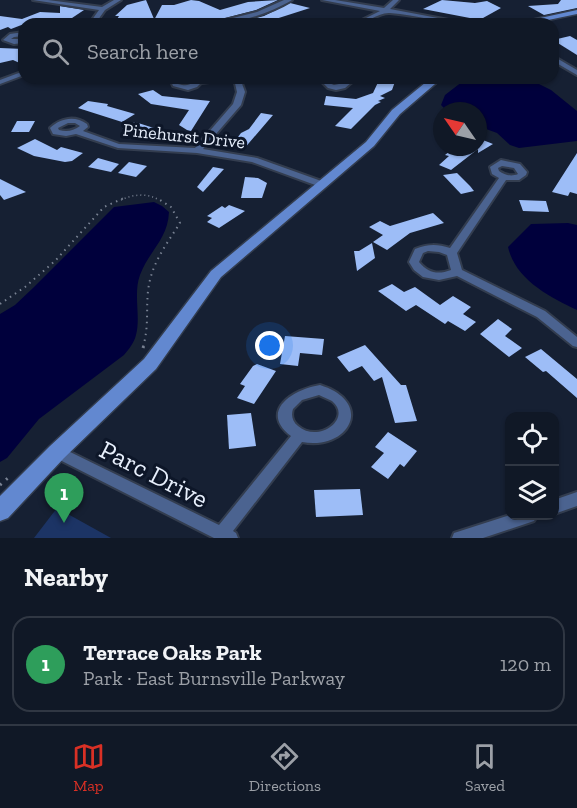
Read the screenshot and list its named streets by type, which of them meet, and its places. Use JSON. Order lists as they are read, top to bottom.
{
  "streets": {
    "street": ["Pinehurst Drive", "Parc Drive"]
  },
  "north": "top left",
  "page": {
    "search": "Search here",
    "pins": "1",
    "heading": "Nearby",
    "list": [
      {
        "mark": "1",
        "name": "Terrace Oaks Park",
        "note": "Park · East Burnsville Parkway",
        "value": "120 m"
      }
    ],
    "nav": ["Map", "Directions", "Saved"]
  }
}
